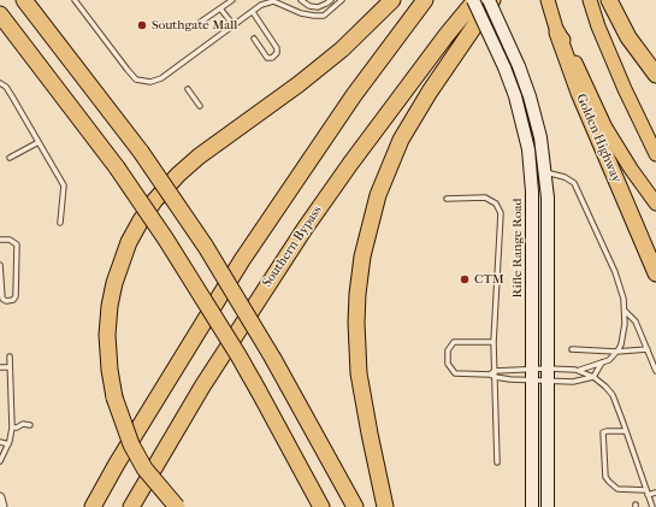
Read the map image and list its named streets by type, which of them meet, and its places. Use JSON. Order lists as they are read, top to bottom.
{
  "streets": {
    "highway": ["Golden Highway", "Southern Bypass"],
    "main road": ["Rifle Range Road"]
  },
  "crossings": [
    ["Southern Bypass", "Rifle Range Road"]
  ],
  "places": ["Southgate Mall", "CTM"]
}
